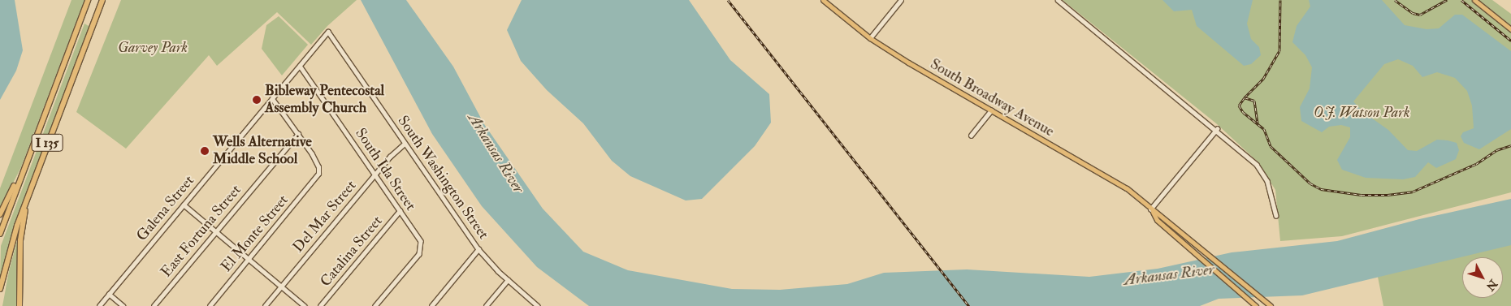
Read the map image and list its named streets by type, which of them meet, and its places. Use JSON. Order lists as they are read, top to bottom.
{
  "streets": {
    "highway": ["I 135"],
    "main road": ["South Broadway Avenue"],
    "street": [
      "South Ida Street",
      "South Washington Street",
      "Galena Street",
      "Del Mar Street",
      "East Fortuna Street",
      "El Monte Street",
      "Catalina Street"
    ]
  },
  "crossings": [
    ["South Ida Street", "Galena Street"],
    ["South Ida Street", "Del Mar Street"],
    ["South Ida Street", "Catalina Street"],
    ["South Washington Street", "Galena Street"],
    ["South Washington Street", "Del Mar Street"],
    ["East Fortuna Street", "El Monte Street"]
  ],
  "water": ["Arkansas River"],
  "parks": ["Garvey Park", "O.J. Watson Park"],
  "places": ["Bibleway Pentecostal Assembly Church", "Wells Alternative Middle School"],
  "north": "bottom right"
}
